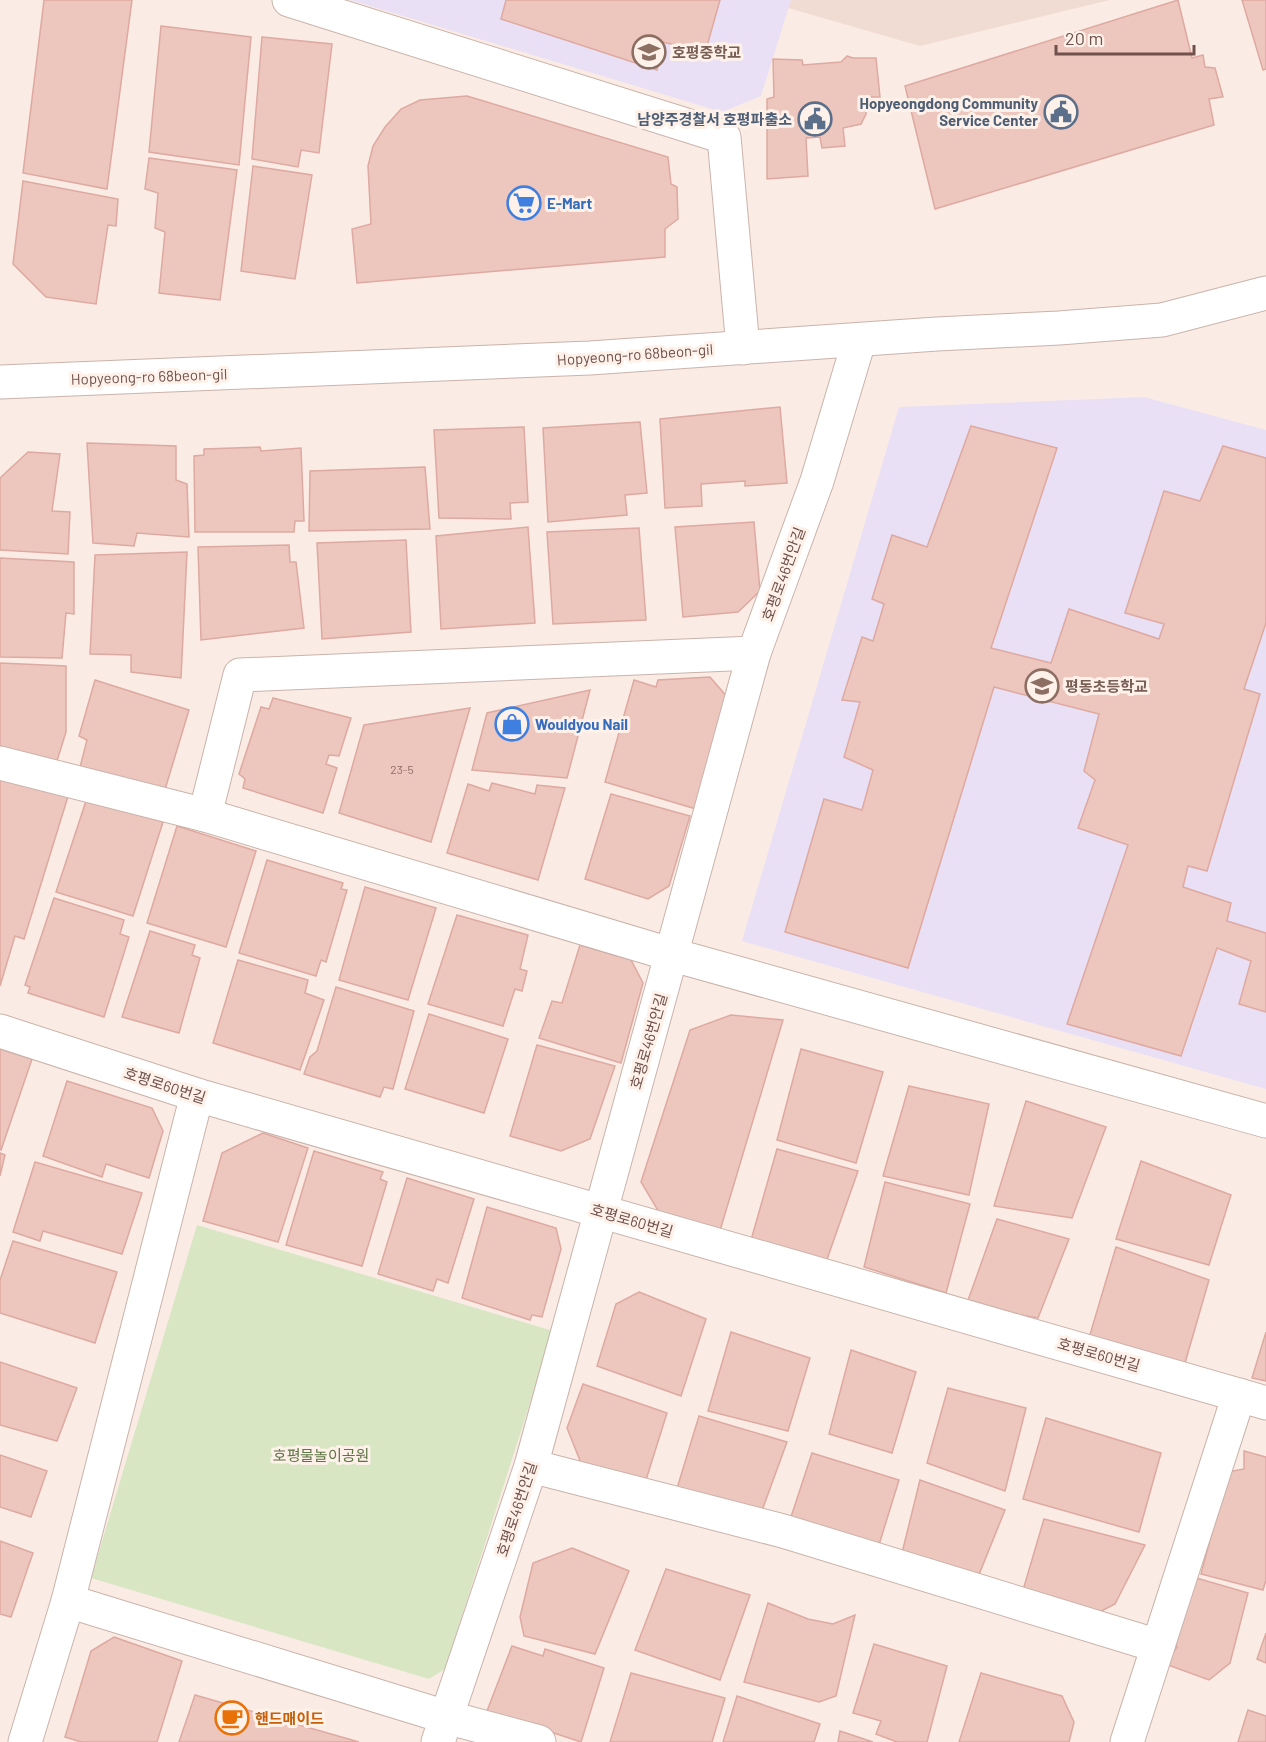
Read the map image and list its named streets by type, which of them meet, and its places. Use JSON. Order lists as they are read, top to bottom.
{
  "streets": {
    "street": ["Hopyeong-ro 68beon-gil", "호평로46번안길", "호평로60번길"]
  },
  "crossings": [
    ["Hopyeong-ro 68beon-gil", "호평로46번안길"],
    ["호평로46번안길", "호평로60번길"]
  ],
  "parks": ["호평물놀이공원"],
  "places": {
    "school or university": ["호평중학교", "평동초등학교"],
    "public building": ["Hopyeongdong Community Service Center", "남양주경찰서 호평파출소"],
    "supermarket": ["E-Mart"],
    "shop": ["Wouldyou Nail"],
    "cafe": ["핸드매이드"]
  },
  "house_numbers": ["23-5"],
  "scale_bar": "20 m"
}
